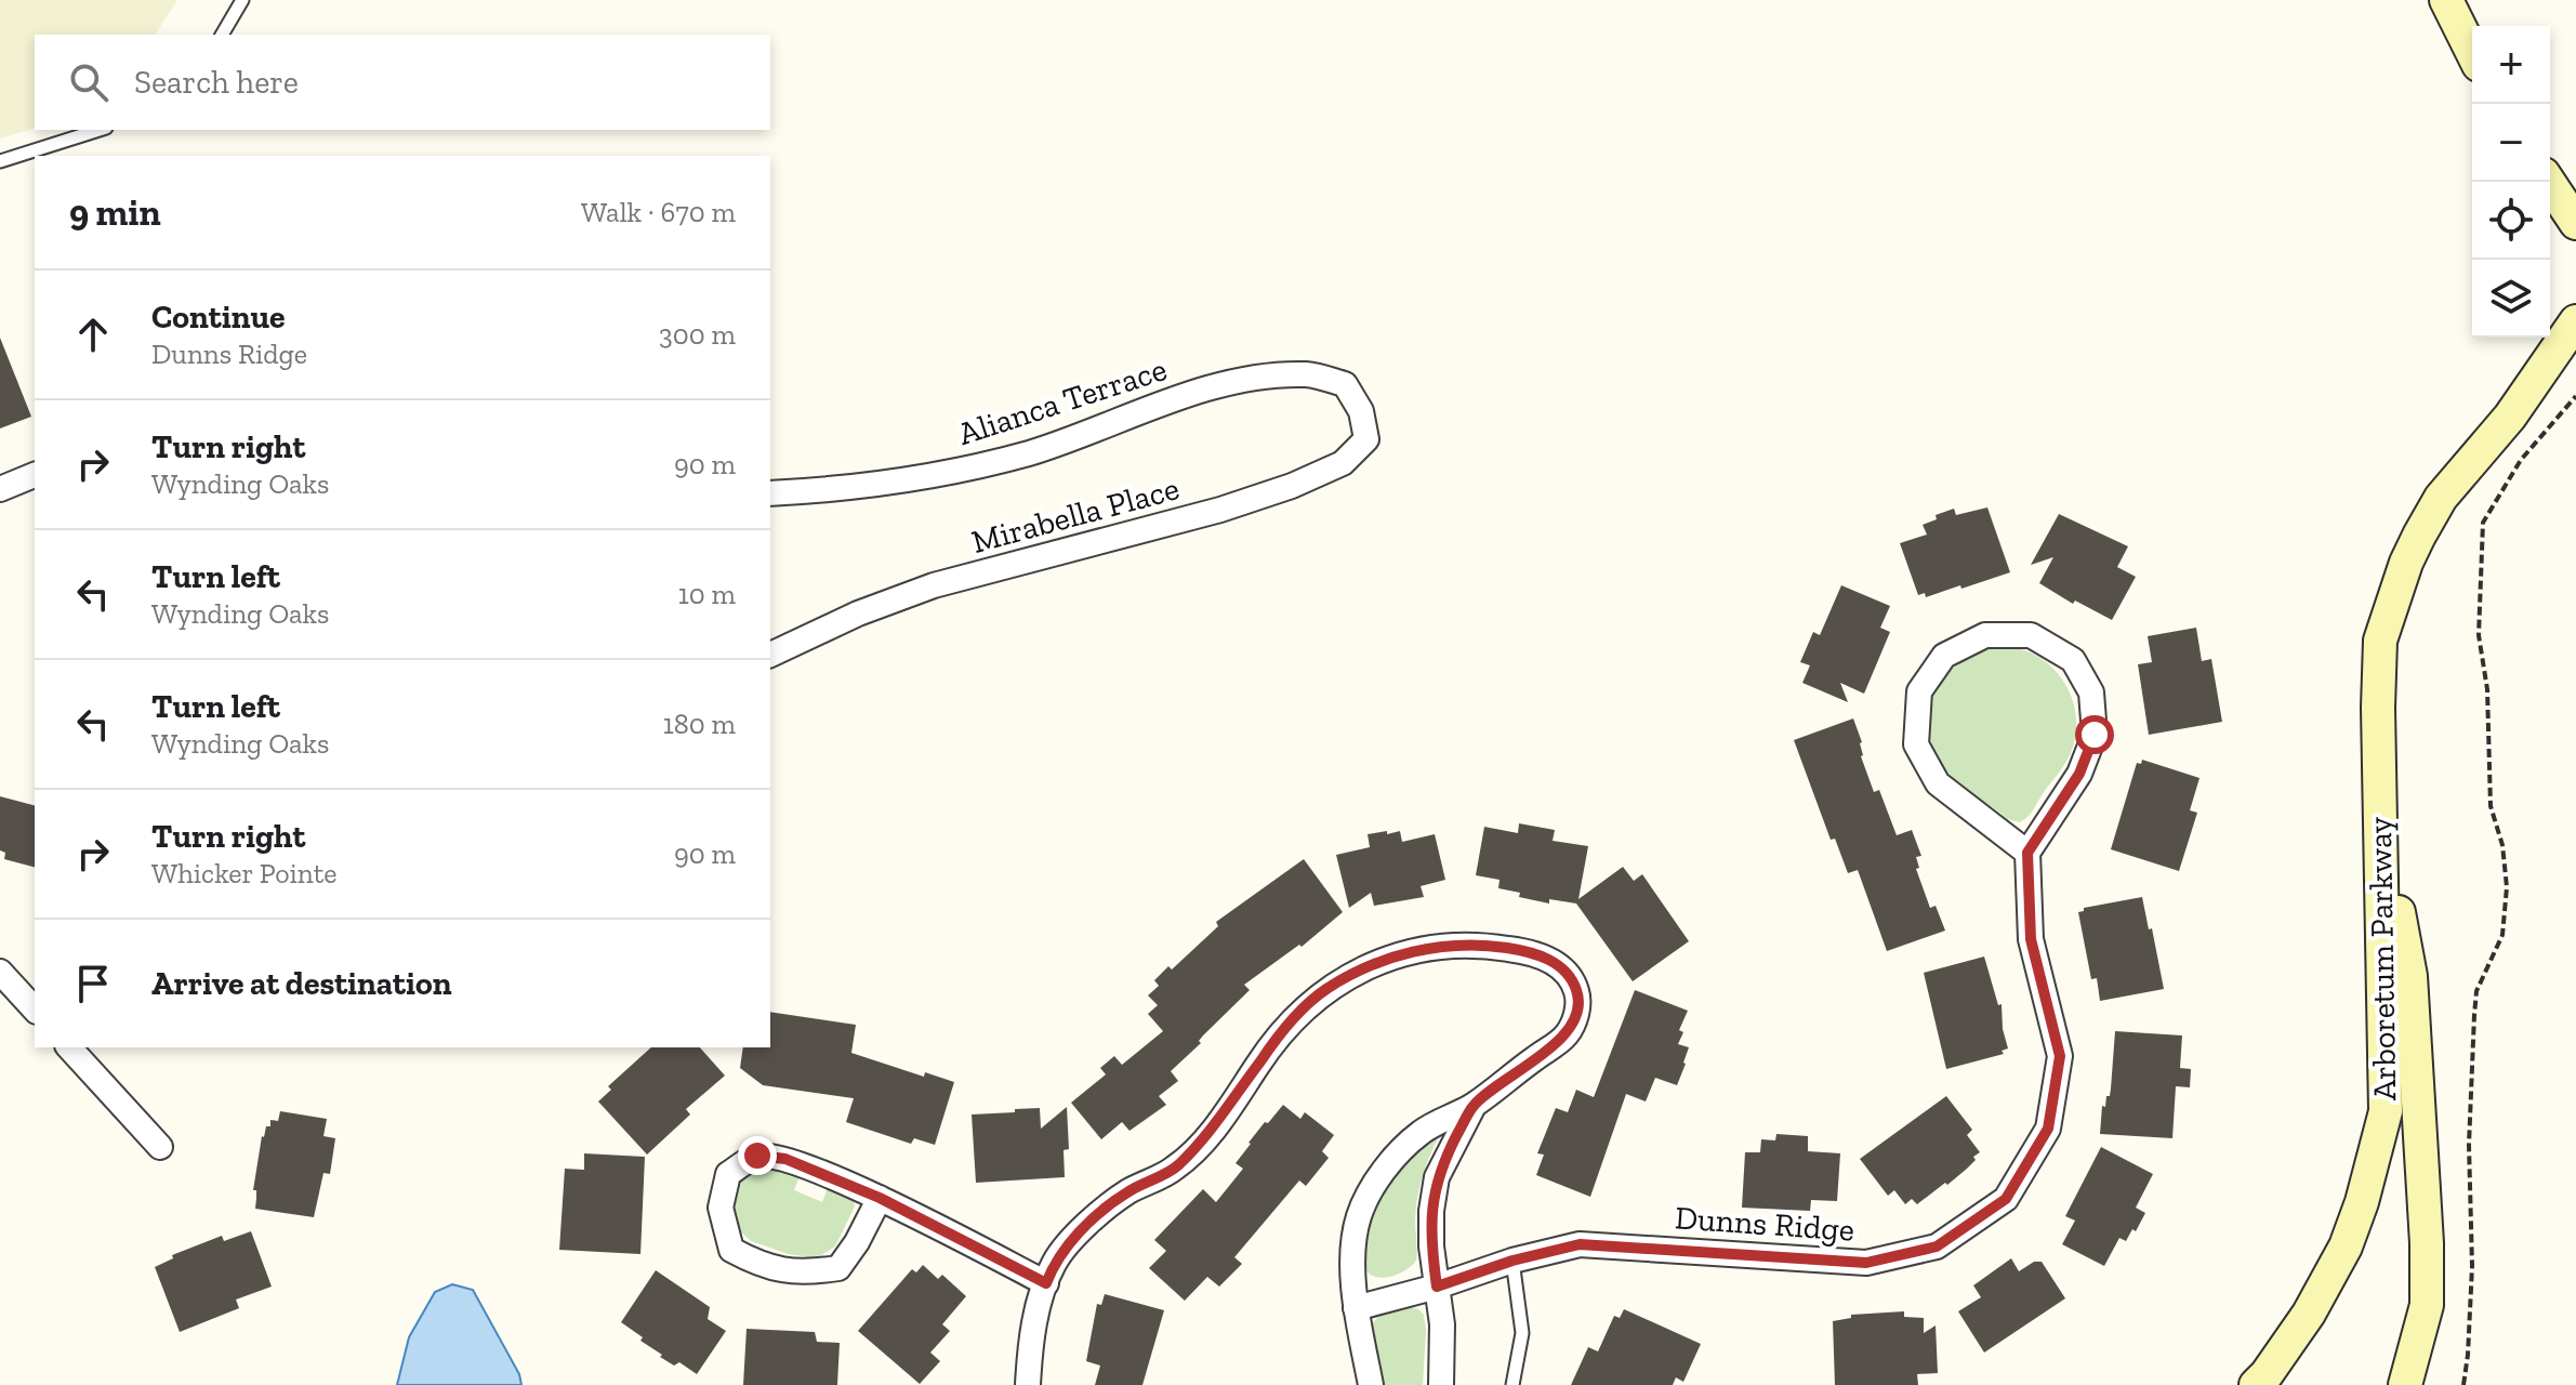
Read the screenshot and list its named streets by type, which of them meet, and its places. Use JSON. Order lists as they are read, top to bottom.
{
  "streets": {
    "street": [
      "Alianca Terrace",
      "Mirabella Place",
      "Arboretum Parkway",
      "Dunns Ridge"
    ]
  },
  "crossings": [
    ["Alianca Terrace", "Mirabella Place"]
  ],
  "page": {
    "map_buttons": ["+", "−"],
    "search": "Search here",
    "heading": ["9 min", "Walk · 670 m"],
    "list": [
      ["Continue", "Dunns Ridge", "300 m"],
      ["Turn right", "Wynding Oaks", "90 m"],
      ["Turn left", "Wynding Oaks", "10 m"],
      ["Turn left", "Wynding Oaks", "180 m"],
      ["Turn right", "Whicker Pointe", "90 m"],
      "Arrive at destination"
    ]
  }
}
